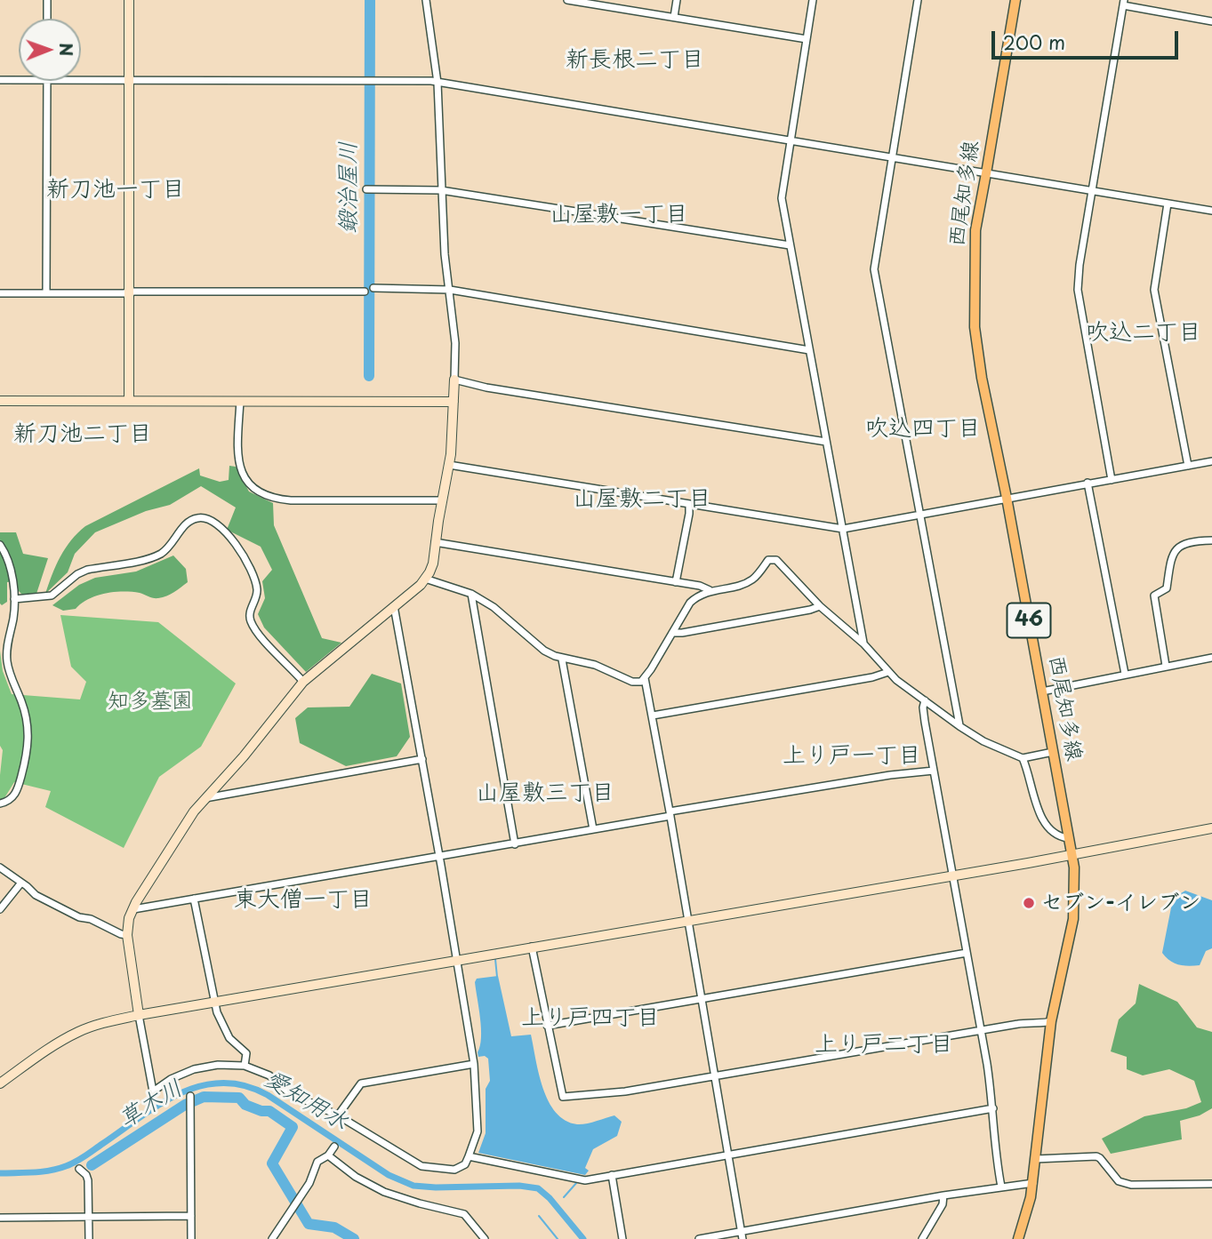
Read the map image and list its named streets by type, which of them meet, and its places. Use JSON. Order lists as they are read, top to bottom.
{
  "streets": {
    "main road": ["西尾知多線", "46"]
  },
  "districts": [
    "新長根二丁目",
    "新刀池一丁目",
    "山屋敷一丁目",
    "吹込二丁目",
    "吹込四丁目",
    "新刀池二丁目",
    "山屋敷二丁目",
    "上り戸一丁目",
    "山屋敷三丁目",
    "東大僧一丁目",
    "上り戸四丁目",
    "上り戸二丁目"
  ],
  "water": ["鍛治屋川", "愛知用水", "草木川"],
  "parks": ["知多墓園"],
  "places": ["セブン-イレブン"],
  "scale_bar": "200 m",
  "north": "right"
}
